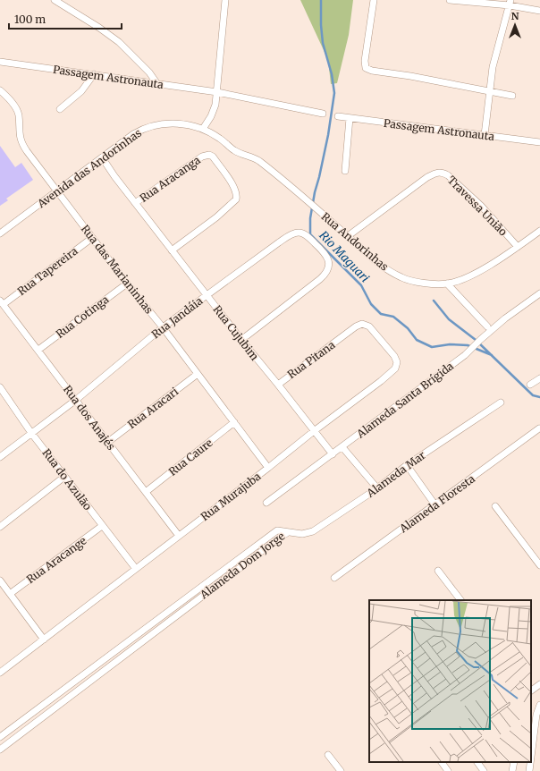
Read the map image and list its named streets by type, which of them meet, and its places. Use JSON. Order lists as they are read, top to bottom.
{
  "streets": {
    "street": [
      "Passagem Astronauta",
      "Avenida das Andorinhas",
      "Rua Aracanga",
      "Travessa União",
      "Rua Andorinhas",
      "Rua das Marianinhas",
      "Rua Tapereira",
      "Rua Cotinga",
      "Rua Jandáia",
      "Rua Cujubim",
      "Rua Pitana",
      "Alameda Santa Brígida",
      "Rua Aracari",
      "Rua dos Anajés",
      "Rua Caure",
      "Alameda Mar",
      "Rua do Azulão",
      "Rua Murajuba",
      "Alameda Floresta",
      "Rua Aracange",
      "Alameda Dom Jorge"
    ]
  },
  "crossings": [
    ["Avenida das Andorinhas", "Rua Andorinhas"],
    ["Avenida das Andorinhas", "Rua das Marianinhas"],
    ["Avenida das Andorinhas", "Rua Cujubim"],
    ["Rua Aracanga", "Rua Cujubim"],
    ["Travessa União", "Rua Andorinhas"],
    ["Rua das Marianinhas", "Rua Tapereira"],
    ["Rua das Marianinhas", "Rua Cotinga"],
    ["Rua das Marianinhas", "Rua Jandáia"],
    ["Rua das Marianinhas", "Rua Aracari"],
    ["Rua das Marianinhas", "Rua Caure"],
    ["Rua das Marianinhas", "Rua Murajuba"],
    ["Rua Tapereira", "Rua dos Anajés"],
    ["Rua Cotinga", "Rua dos Anajés"],
    ["Rua Jandáia", "Rua Cujubim"],
    ["Rua Jandáia", "Rua dos Anajés"],
    ["Rua Jandáia", "Rua do Azulão"],
    ["Rua Cujubim", "Rua Pitana"],
    ["Rua Cujubim", "Alameda Santa Brígida"],
    ["Rua Cujubim", "Rua Murajuba"],
    ["Rua Pitana", "Rua Murajuba"],
    ["Rua Aracari", "Rua dos Anajés"],
    ["Rua dos Anajés", "Rua Caure"],
    ["Rua dos Anajés", "Rua Murajuba"],
    ["Alameda Mar", "Alameda Dom Jorge"],
    ["Rua do Azulão", "Rua Murajuba"],
    ["Rua do Azulão", "Rua Aracange"]
  ],
  "water": ["Rio Maguari"],
  "scale_bar": "100 m",
  "north": "top"
}
